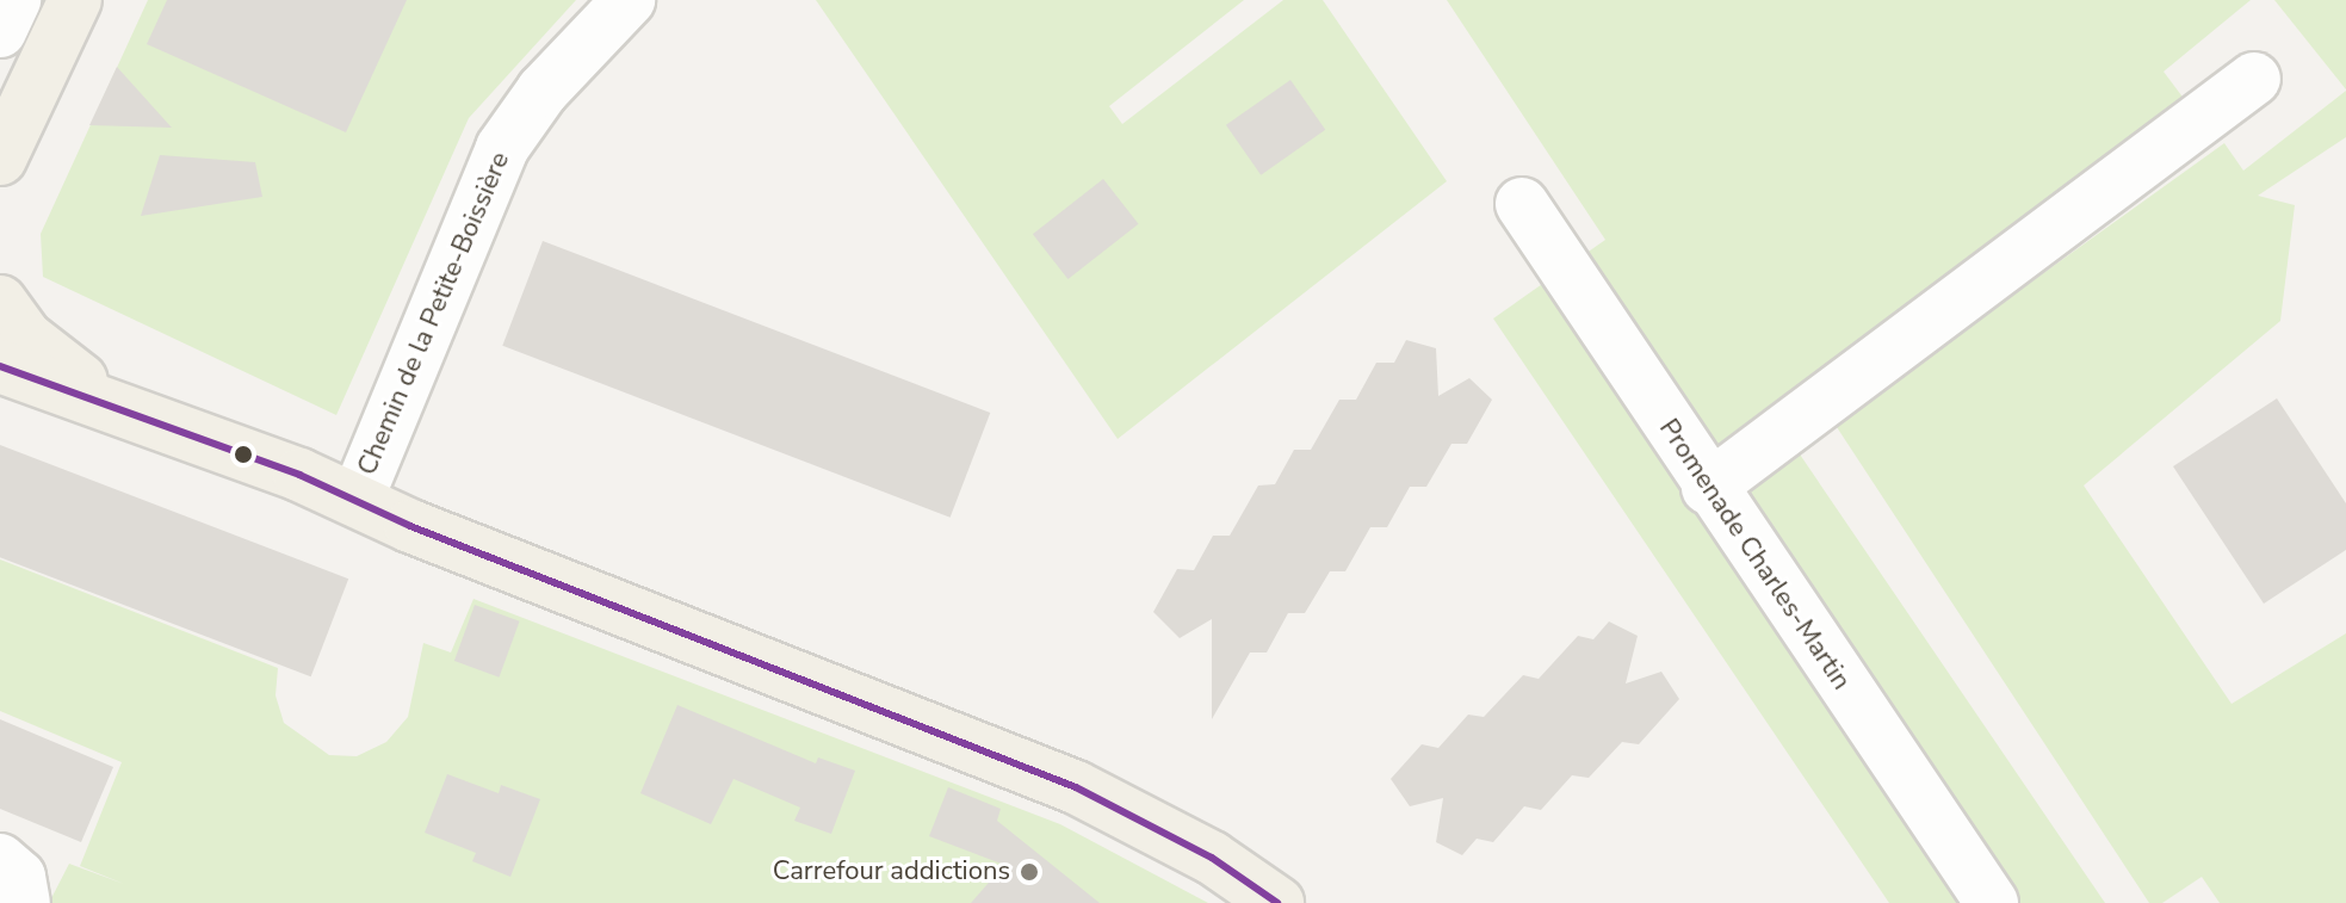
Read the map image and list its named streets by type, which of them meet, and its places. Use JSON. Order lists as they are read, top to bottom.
{
  "streets": {
    "street": ["Chemin de la Petite-Boissière", "Promenade Charles-Martin"]
  },
  "places": ["Carrefour addictions"]
}
